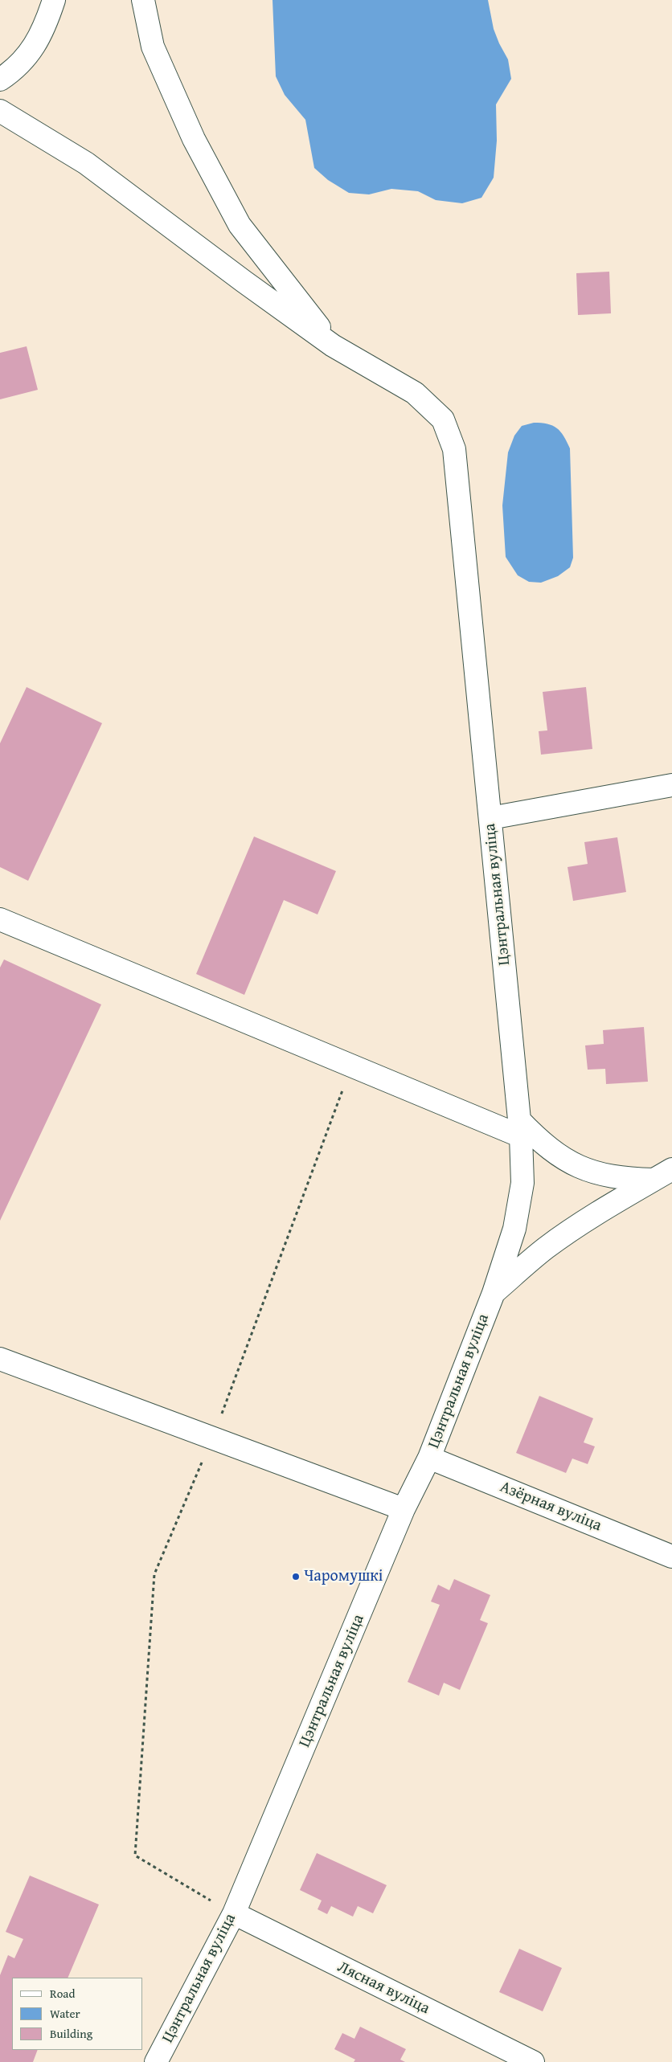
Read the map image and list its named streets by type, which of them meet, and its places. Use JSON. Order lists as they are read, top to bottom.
{
  "streets": {
    "street": ["Цэнтральная вуліца", "Азёрная вуліца", "Лясная вуліца"]
  },
  "crossings": [
    ["Цэнтральная вуліца", "Азёрная вуліца"],
    ["Цэнтральная вуліца", "Лясная вуліца"]
  ],
  "places": ["Чаромушкі"],
  "legend": ["Road", "Water", "Building"]
}
